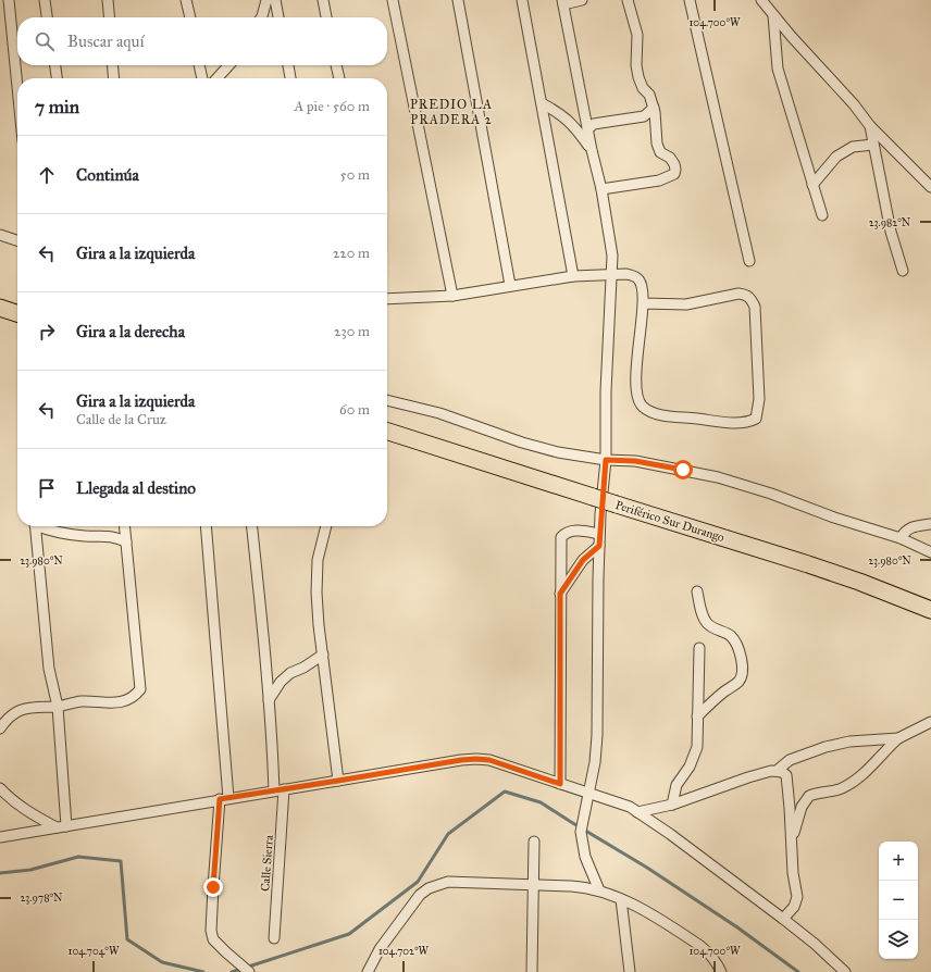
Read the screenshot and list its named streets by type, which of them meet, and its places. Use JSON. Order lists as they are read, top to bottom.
{
  "streets": {
    "highway": ["Periférico Sur Durango"],
    "street": ["Calle Sierra"]
  },
  "districts": ["PREDIO LA PRADERA 2"],
  "page": {
    "search": "Buscar aquí",
    "heading": ["7 min", "A pie · 560 m"],
    "list": [
      ["Continúa", "50 m"],
      ["Gira a la izquierda", "220 m"],
      ["Gira a la derecha", "230 m"],
      ["Gira a la izquierda", "Calle de la Cruz", "60 m"],
      "Llegada al destino"
    ],
    "map_buttons": ["+", "−"]
  },
  "coordinates": [
    "104.700°W",
    "23.982°N",
    "23.980°N",
    "23.978°N",
    "104.704°W",
    "104.702°W"
  ]
}
